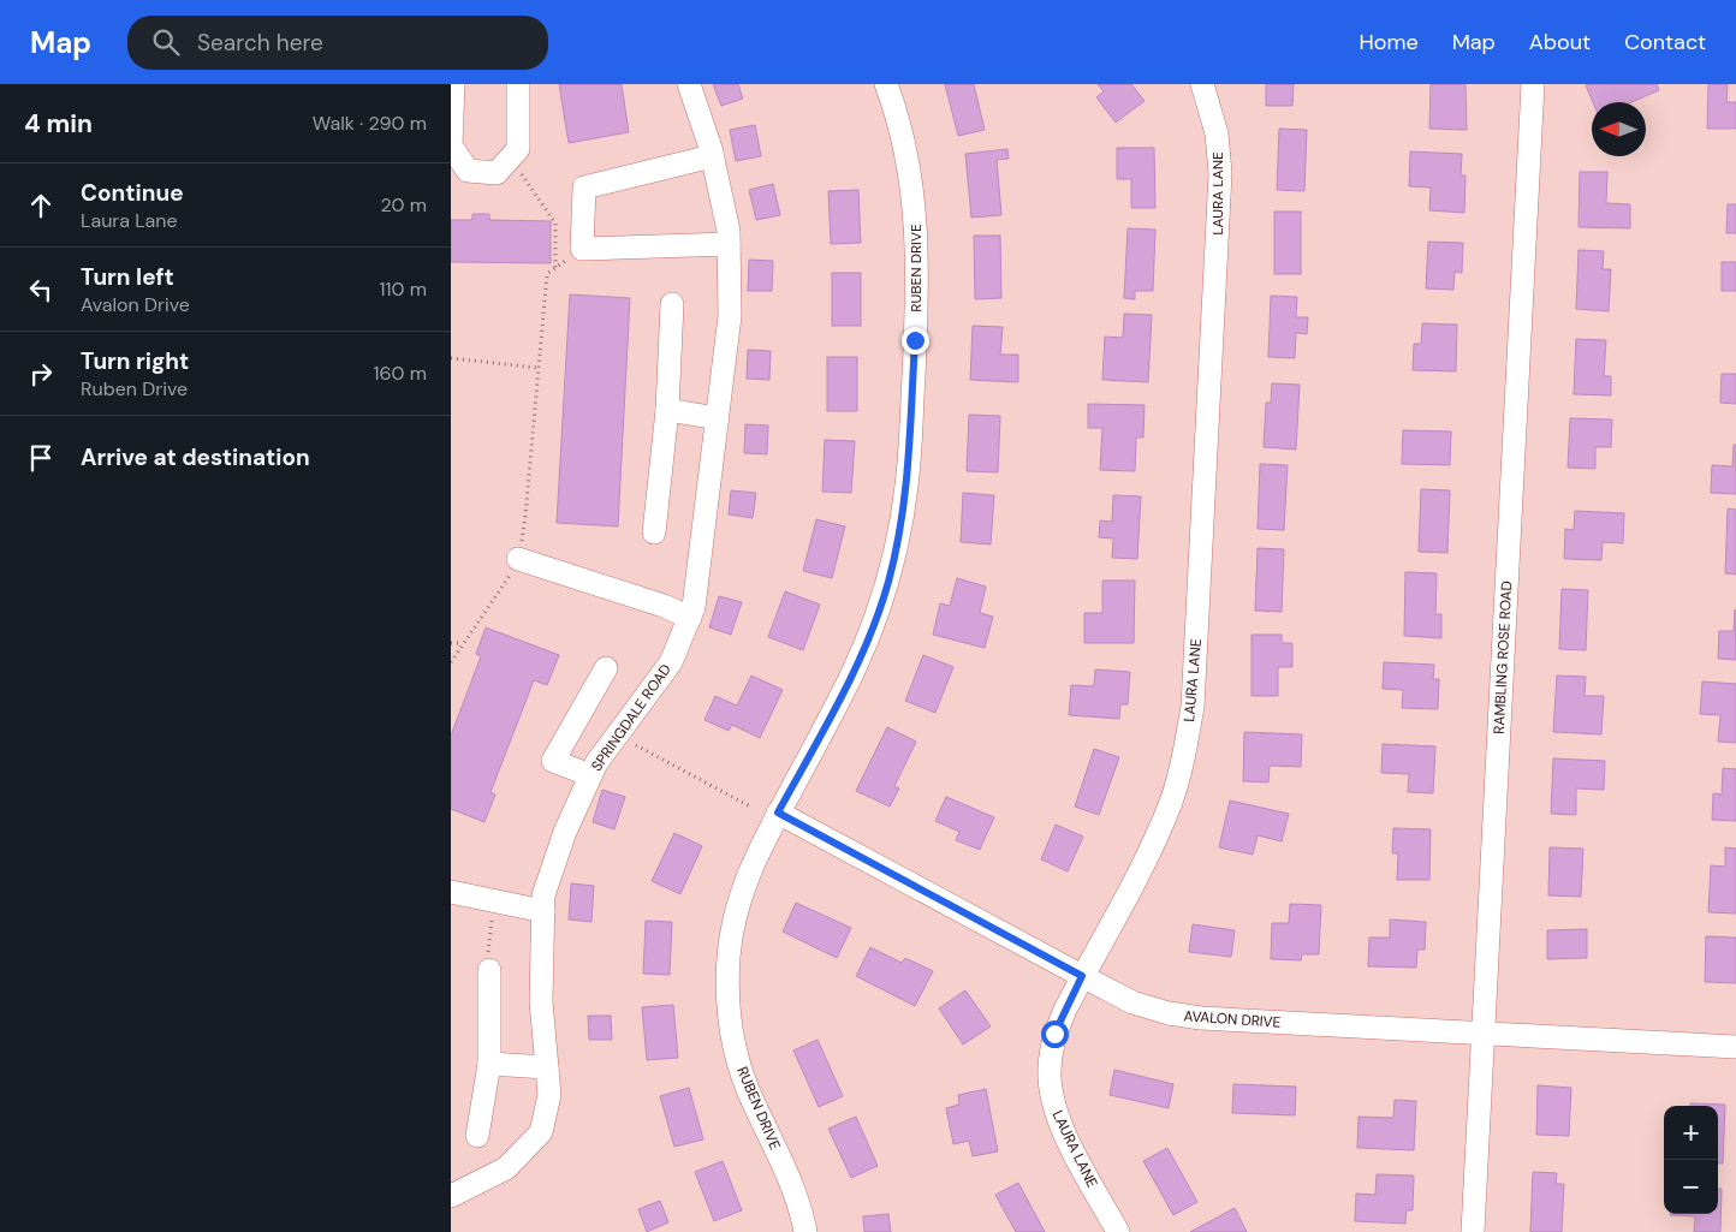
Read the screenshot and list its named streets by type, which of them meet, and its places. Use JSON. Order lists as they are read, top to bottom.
{
  "streets": {
    "street": [
      "LAURA LANE",
      "RUBEN DRIVE",
      "RAMBLING ROSE ROAD",
      "SPRINGDALE ROAD",
      "AVALON DRIVE"
    ]
  },
  "crossings": [
    ["LAURA LANE", "AVALON DRIVE"],
    ["RUBEN DRIVE", "AVALON DRIVE"],
    ["RAMBLING ROSE ROAD", "AVALON DRIVE"]
  ],
  "north": "left",
  "page": {
    "header": "Map",
    "search": "Search here",
    "nav": [
      "Home",
      "Map",
      "About",
      "Contact"
    ],
    "heading": ["4 min", "Walk · 290 m"],
    "list": [
      ["Continue", "Laura Lane", "20 m"],
      ["Turn left", "Avalon Drive", "110 m"],
      ["Turn right", "Ruben Drive", "160 m"],
      "Arrive at destination"
    ],
    "map_buttons": ["+", "−"]
  }
}
